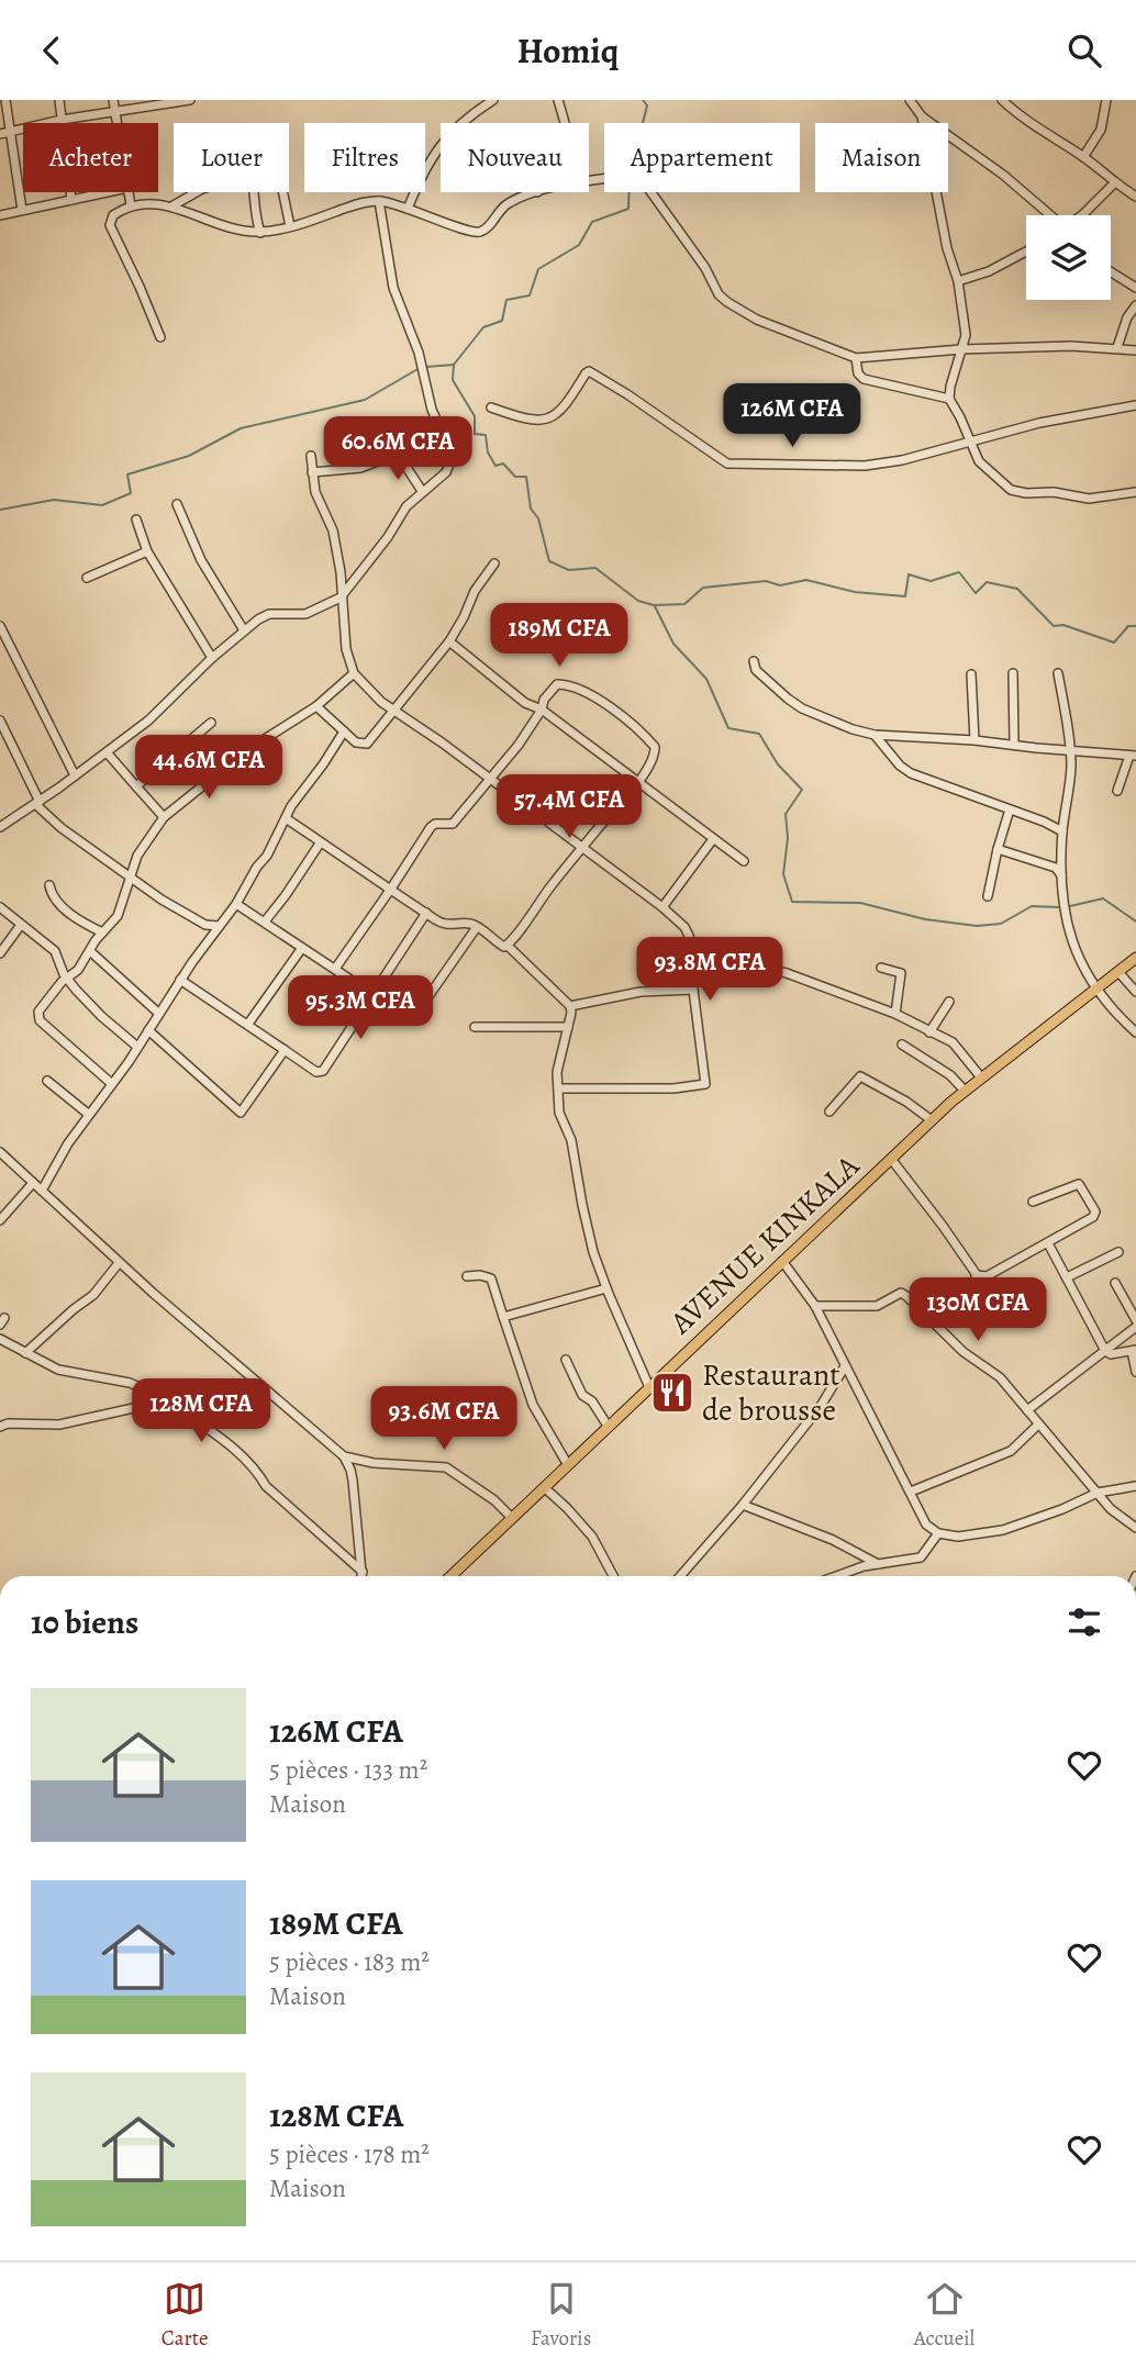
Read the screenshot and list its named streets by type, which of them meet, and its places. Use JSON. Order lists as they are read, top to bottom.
{
  "streets": {
    "main road": ["AVENUE KINKALA"]
  },
  "places": {
    "restaurant": ["Restaurant de brousse"]
  },
  "page": {
    "header": "Homiq",
    "chip": [
      "Acheter",
      "Louer",
      "Filtres",
      "Nouveau",
      "Appartement",
      "Maison"
    ],
    "price": [
      "126M CFA",
      "60.6M CFA",
      "189M CFA",
      "44.6M CFA",
      "57.4M CFA",
      "93.8M CFA",
      "95.3M CFA",
      "130M CFA",
      "128M CFA",
      "93.6M CFA"
    ],
    "heading": "10 biens",
    "list": [
      {
        "name": "126M CFA",
        "note": "5 pièces · 133 m² · Maison"
      },
      {
        "name": "189M CFA",
        "note": "5 pièces · 183 m² · Maison"
      },
      {
        "name": "128M CFA",
        "note": "5 pièces · 178 m² · Maison"
      }
    ],
    "tabs": ["Carte", "Favoris", "Accueil"]
  }
}
